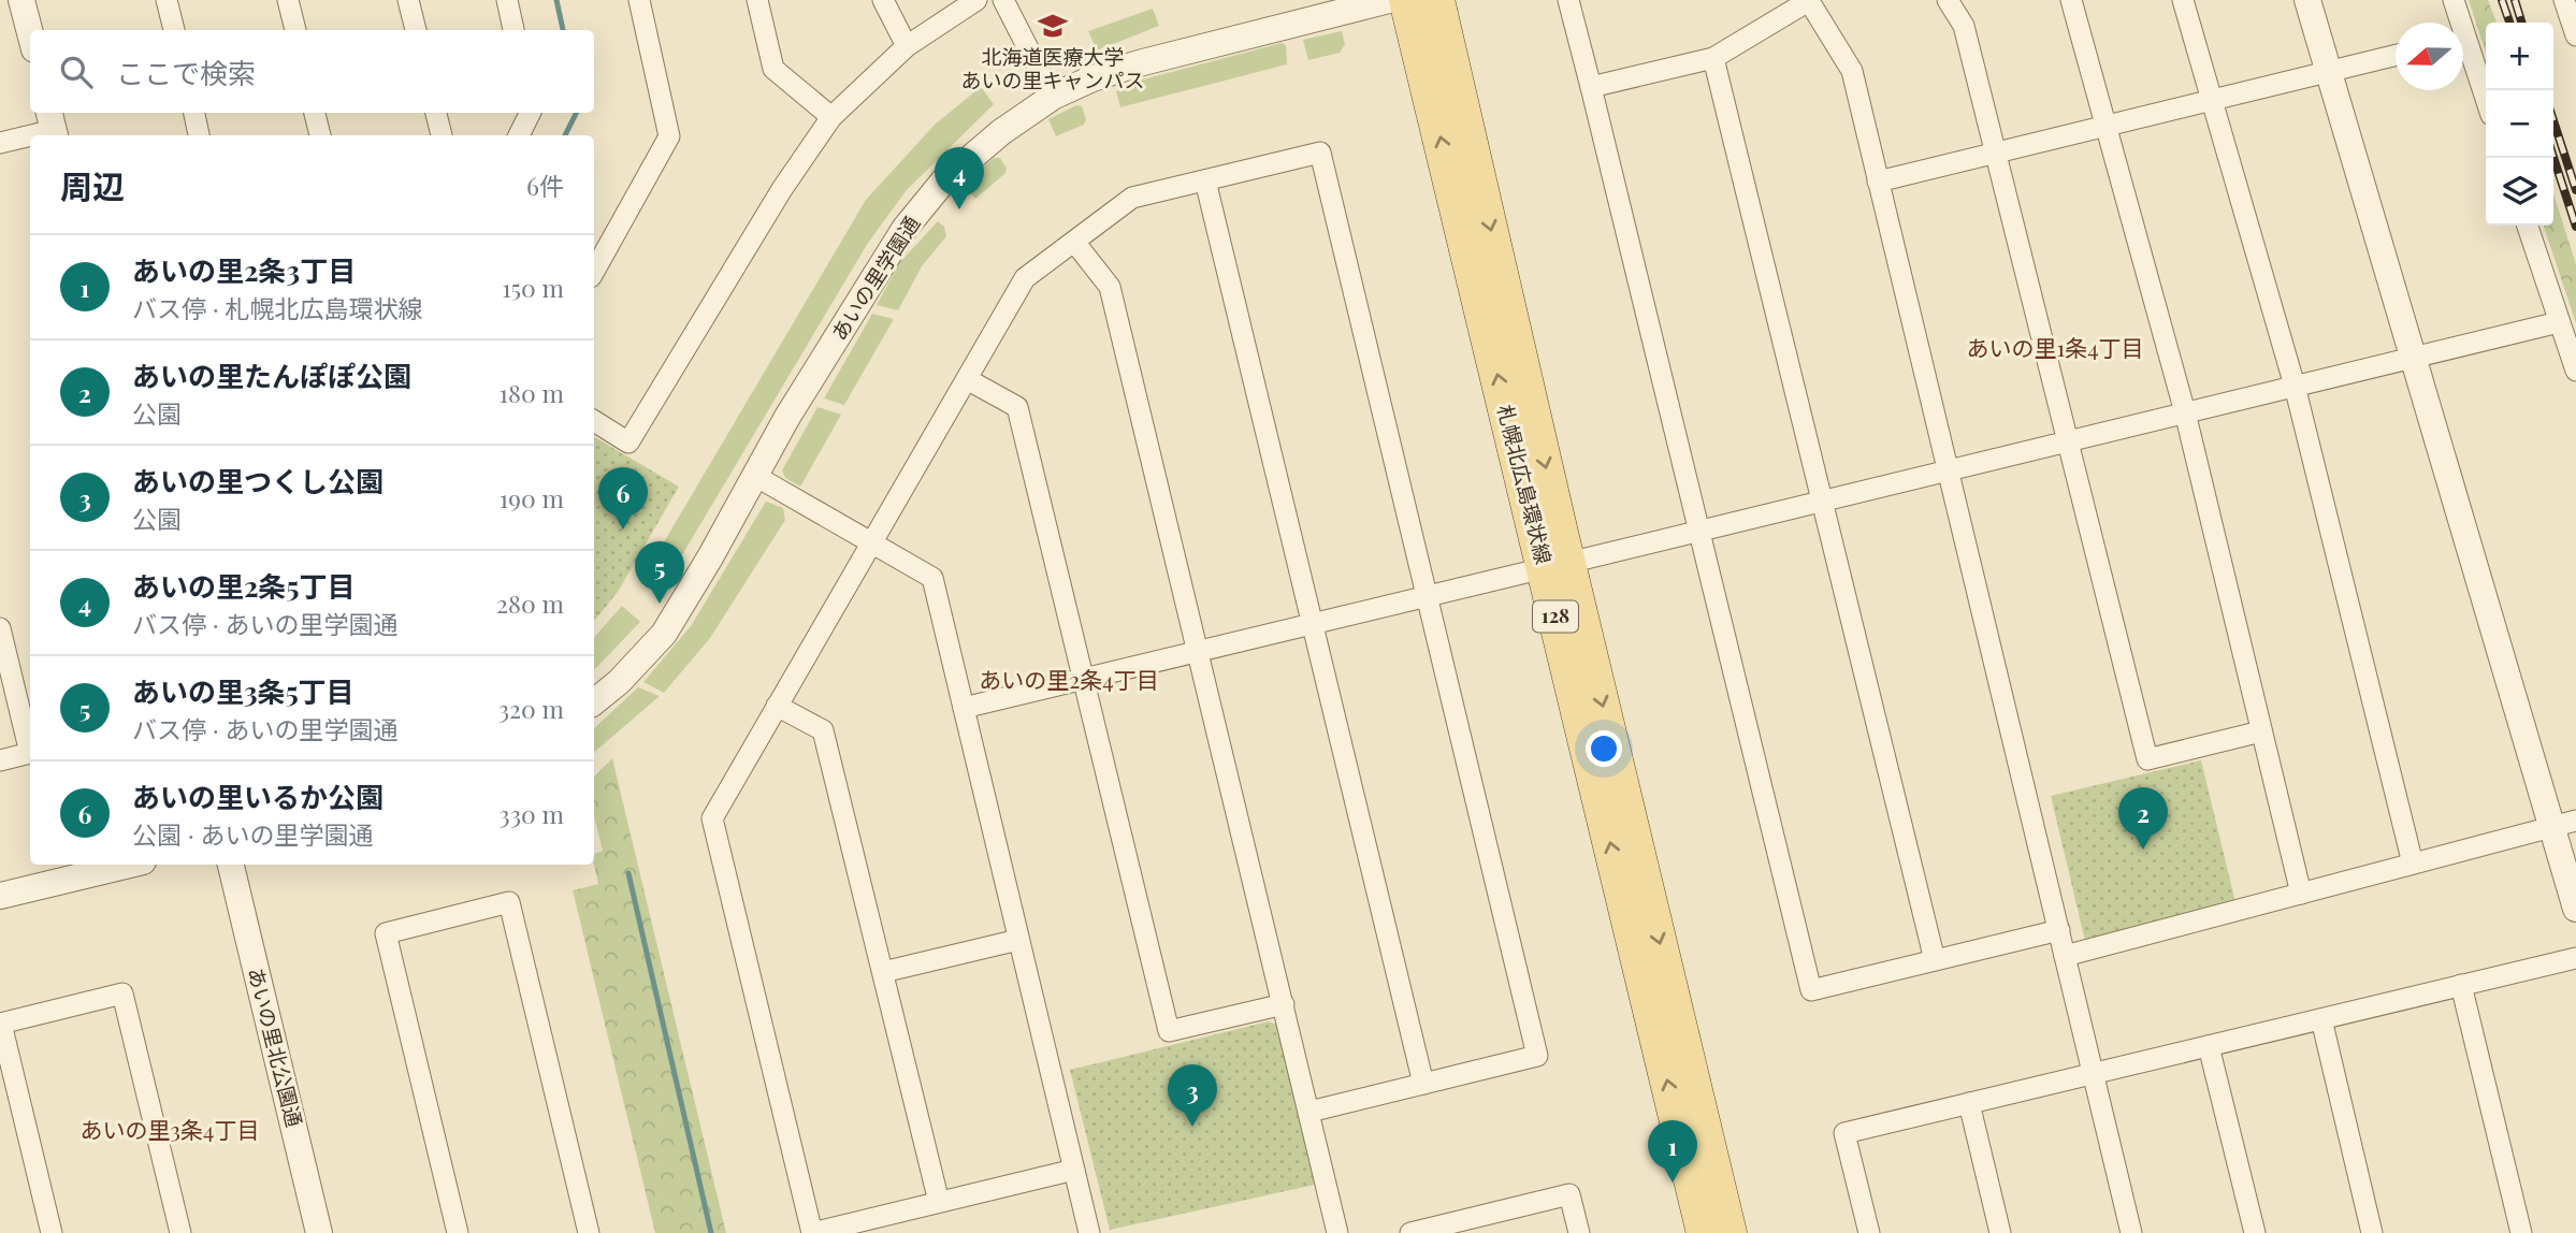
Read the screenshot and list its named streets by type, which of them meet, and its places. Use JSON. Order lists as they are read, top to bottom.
{
  "streets": {
    "main road": ["札幌北広島環状線", "128"],
    "street": ["あいの里学園通", "あいの里北公園通"]
  },
  "districts": ["あいの里1条4丁目", "あいの里2条4丁目", "あいの里3条4丁目"],
  "places": {
    "school or university": ["北海道医療大学 あいの里キャンパス"]
  },
  "north": "left",
  "page": {
    "map_buttons": ["+", "−"],
    "search": "ここで検索",
    "heading": ["周辺", "6件"],
    "pins": [
      "4",
      "6",
      "5",
      "2",
      "3",
      "1"
    ],
    "list": [
      {
        "mark": "1",
        "name": "あいの里2条3丁目",
        "note": "バス停 · 札幌北広島環状線",
        "value": "150 m"
      },
      {
        "mark": "2",
        "name": "あいの里たんぽぽ公園",
        "note": "公園",
        "value": "180 m"
      },
      {
        "mark": "3",
        "name": "あいの里つくし公園",
        "note": "公園",
        "value": "190 m"
      },
      {
        "mark": "4",
        "name": "あいの里2条5丁目",
        "note": "バス停 · あいの里学園通",
        "value": "280 m"
      },
      {
        "mark": "5",
        "name": "あいの里3条5丁目",
        "note": "バス停 · あいの里学園通",
        "value": "320 m"
      },
      {
        "mark": "6",
        "name": "あいの里いるか公園",
        "note": "公園 · あいの里学園通",
        "value": "330 m"
      }
    ]
  }
}
